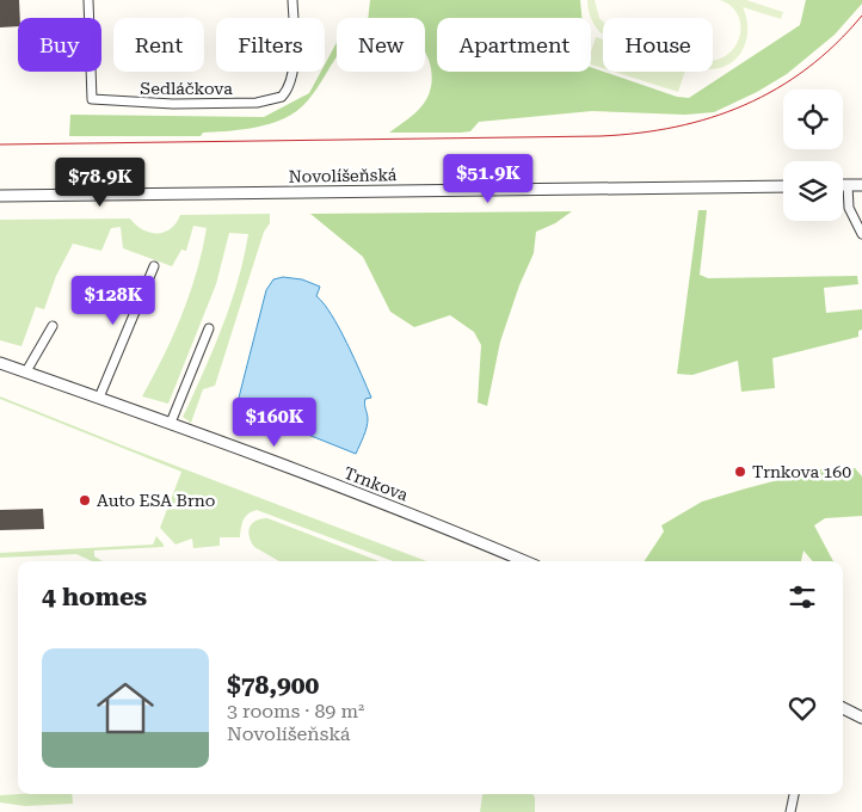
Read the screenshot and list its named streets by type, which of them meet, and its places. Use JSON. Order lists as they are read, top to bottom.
{
  "streets": {
    "street": ["Sedláčkova", "Novolíšeňská", "Trnkova"]
  },
  "places": ["Trnkova 160", "Auto ESA Brno"],
  "page": {
    "chip": [
      "Buy",
      "Rent",
      "Filters",
      "New",
      "Apartment",
      "House"
    ],
    "price": [
      "$51.9K",
      "$78.9K",
      "$128K",
      "$160K"
    ],
    "heading": "4 homes",
    "list": [
      {
        "name": "$78,900",
        "note": "3 rooms · 89 m² · Novolíšeňská"
      }
    ]
  }
}
